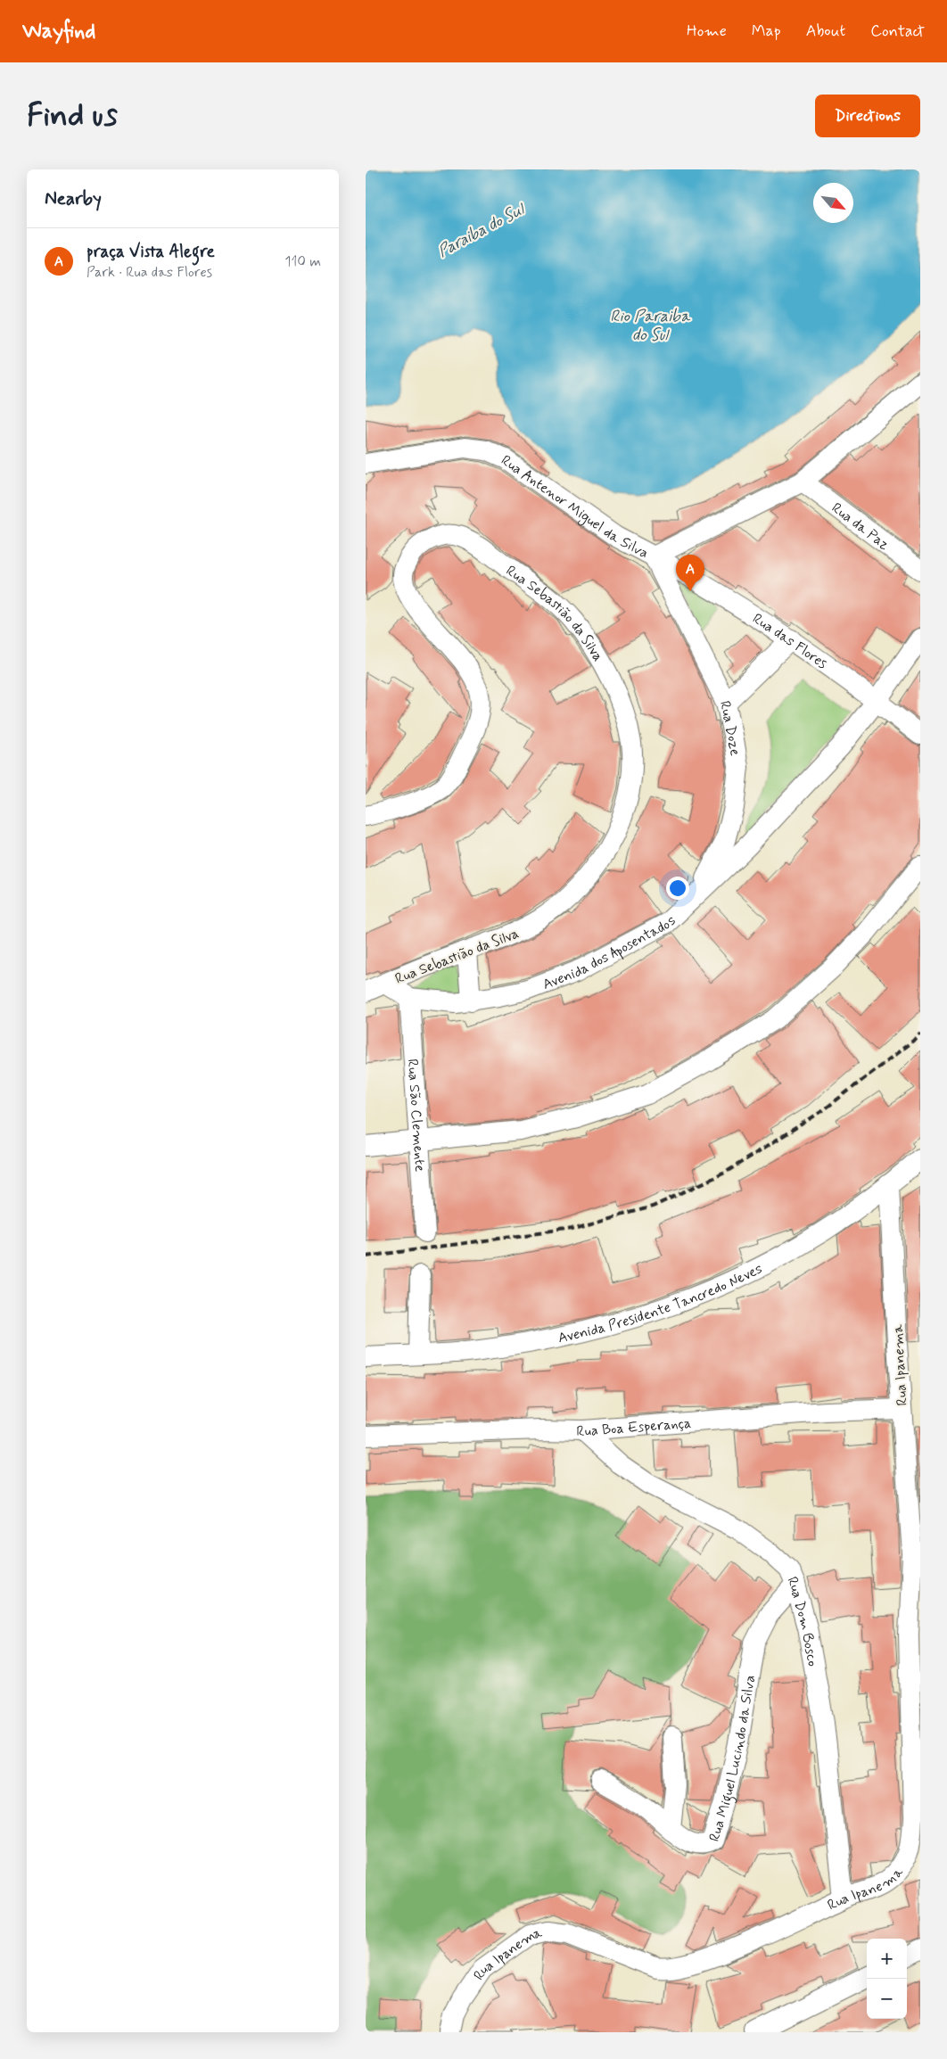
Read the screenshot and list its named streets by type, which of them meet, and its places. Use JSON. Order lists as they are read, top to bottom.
{
  "streets": {
    "street": [
      "Rua Antenor Miguel da Silva",
      "Rua da Paz",
      "Rua Sebastião da Silva",
      "Rua das Flores",
      "Rua Doze",
      "Avenida dos Aposentados",
      "Rua São Clemente",
      "Avenida Presidente Tancredo Neves",
      "Rua Ipanema",
      "Rua Boa Esperança",
      "Rua Dom Bosco",
      "Rua Miguel Lucindo da Silva"
    ]
  },
  "crossings": [
    ["Rua Antenor Miguel da Silva", "Rua da Paz"],
    ["Rua Antenor Miguel da Silva", "Rua das Flores"],
    ["Rua Antenor Miguel da Silva", "Rua Doze"],
    ["Rua Sebastião da Silva", "Avenida dos Aposentados"],
    ["Rua das Flores", "Rua Doze"],
    ["Rua das Flores", "Avenida dos Aposentados"],
    ["Rua Doze", "Avenida dos Aposentados"],
    ["Avenida dos Aposentados", "Rua São Clemente"],
    ["Avenida Presidente Tancredo Neves", "Rua Ipanema"],
    ["Rua Ipanema", "Rua Boa Esperança"],
    ["Rua Ipanema", "Rua Dom Bosco"],
    ["Rua Boa Esperança", "Rua Dom Bosco"],
    ["Rua Dom Bosco", "Rua Miguel Lucindo da Silva"]
  ],
  "water": ["Paraiba do Sul", "Rio Paraiba do Sul"],
  "north": "bottom right",
  "page": {
    "header": "Wayfind",
    "nav": [
      "Home",
      "Map",
      "About",
      "Contact"
    ],
    "buttons": "Directions",
    "title": "Find us",
    "heading": "Nearby",
    "list": [
      {
        "mark": "A",
        "name": "praça Vista Alegre",
        "note": "Park · Rua das Flores",
        "value": "110 m"
      }
    ],
    "pins": "A",
    "map_buttons": ["+", "−"]
  }
}
